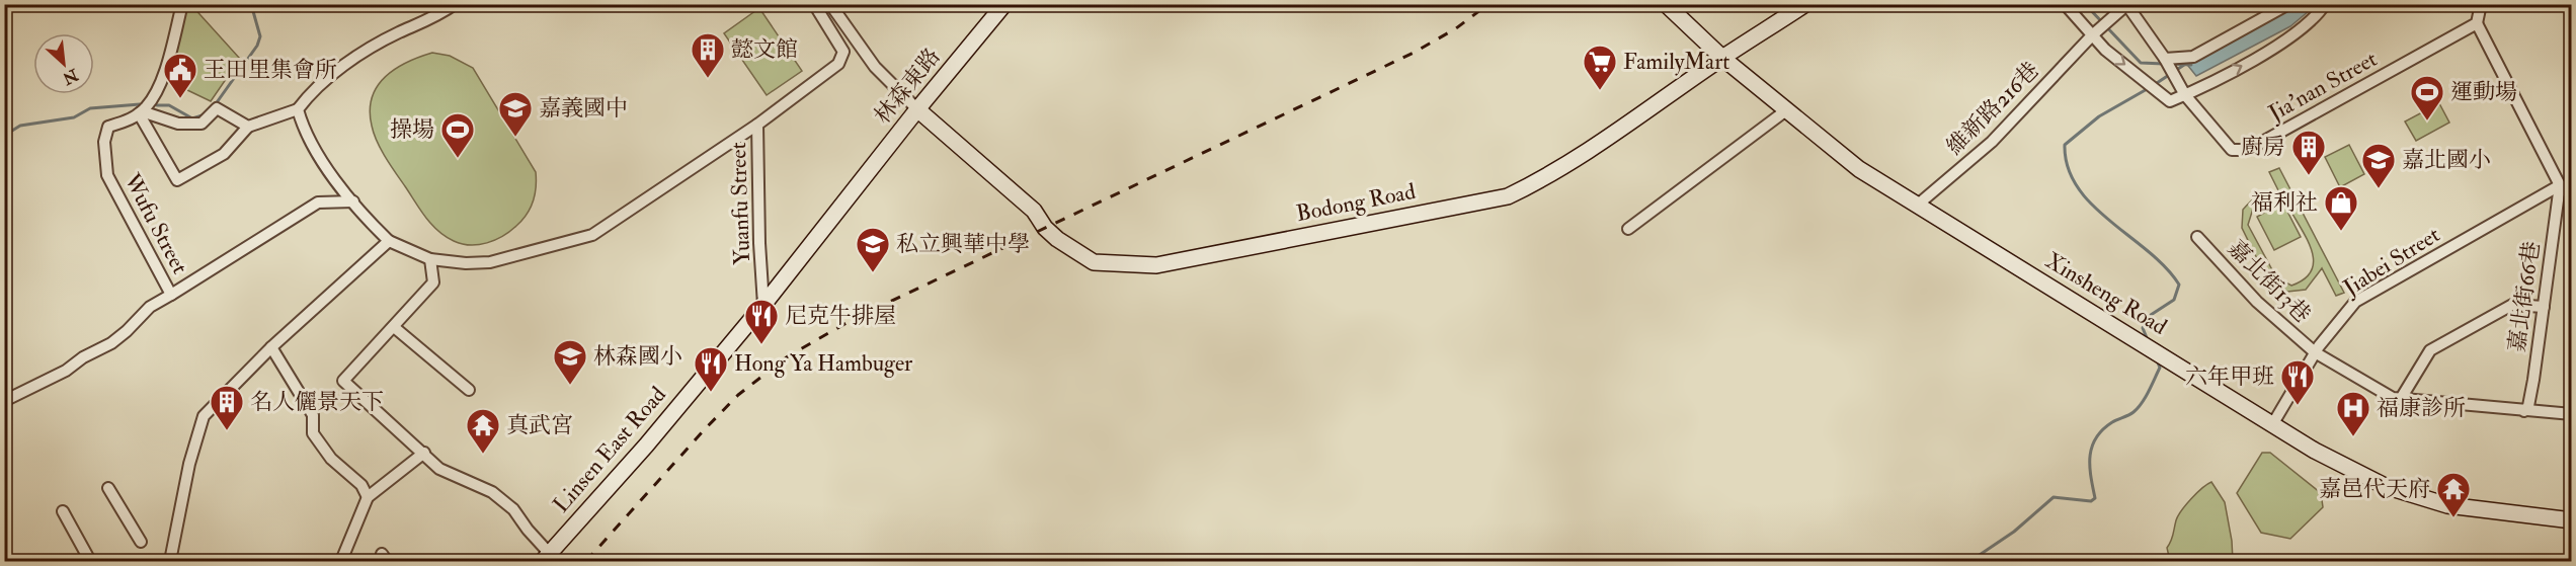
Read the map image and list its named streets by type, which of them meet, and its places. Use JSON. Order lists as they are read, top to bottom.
{
  "streets": {
    "street": [
      "林森東路",
      "Jia'nan Street",
      "維新路216巷",
      "Bodong Road",
      "Yuanfu Street",
      "Wufu Street",
      "Jiabei Street",
      "嘉北街13巷",
      "Xinsheng Road",
      "嘉北街66巷",
      "Linsen East Road"
    ]
  },
  "crossings": [
    ["林森東路", "Bodong Road"],
    ["林森東路", "Yuanfu Street"],
    ["林森東路", "Linsen East Road"],
    ["Jia'nan Street", "維新路216巷"],
    ["維新路216巷", "Xinsheng Road"],
    ["Bodong Road", "Xinsheng Road"],
    ["Yuanfu Street", "Linsen East Road"],
    ["Jiabei Street", "嘉北街13巷"],
    ["Jiabei Street", "Xinsheng Road"],
    ["Jiabei Street", "嘉北街66巷"],
    ["嘉北街13巷", "嘉北街66巷"]
  ],
  "places": {
    "building": ["懿文館", "廚房", "名人儷景天下"],
    "supermarket": ["FamilyMart"],
    "public building": ["王田里集會所"],
    "sports": ["運動場", "操場"],
    "school or university": [
      "嘉義國中",
      "嘉北國小",
      "私立興華中學",
      "林森國小"
    ],
    "shop": ["福利社"],
    "restaurant": ["尼克牛排屋", "Hong Ya Hambuger", "六年甲班"],
    "hospital": ["福康診所"],
    "temple": ["真武宮", "嘉邑代天府"]
  },
  "north": "bottom right"
}
